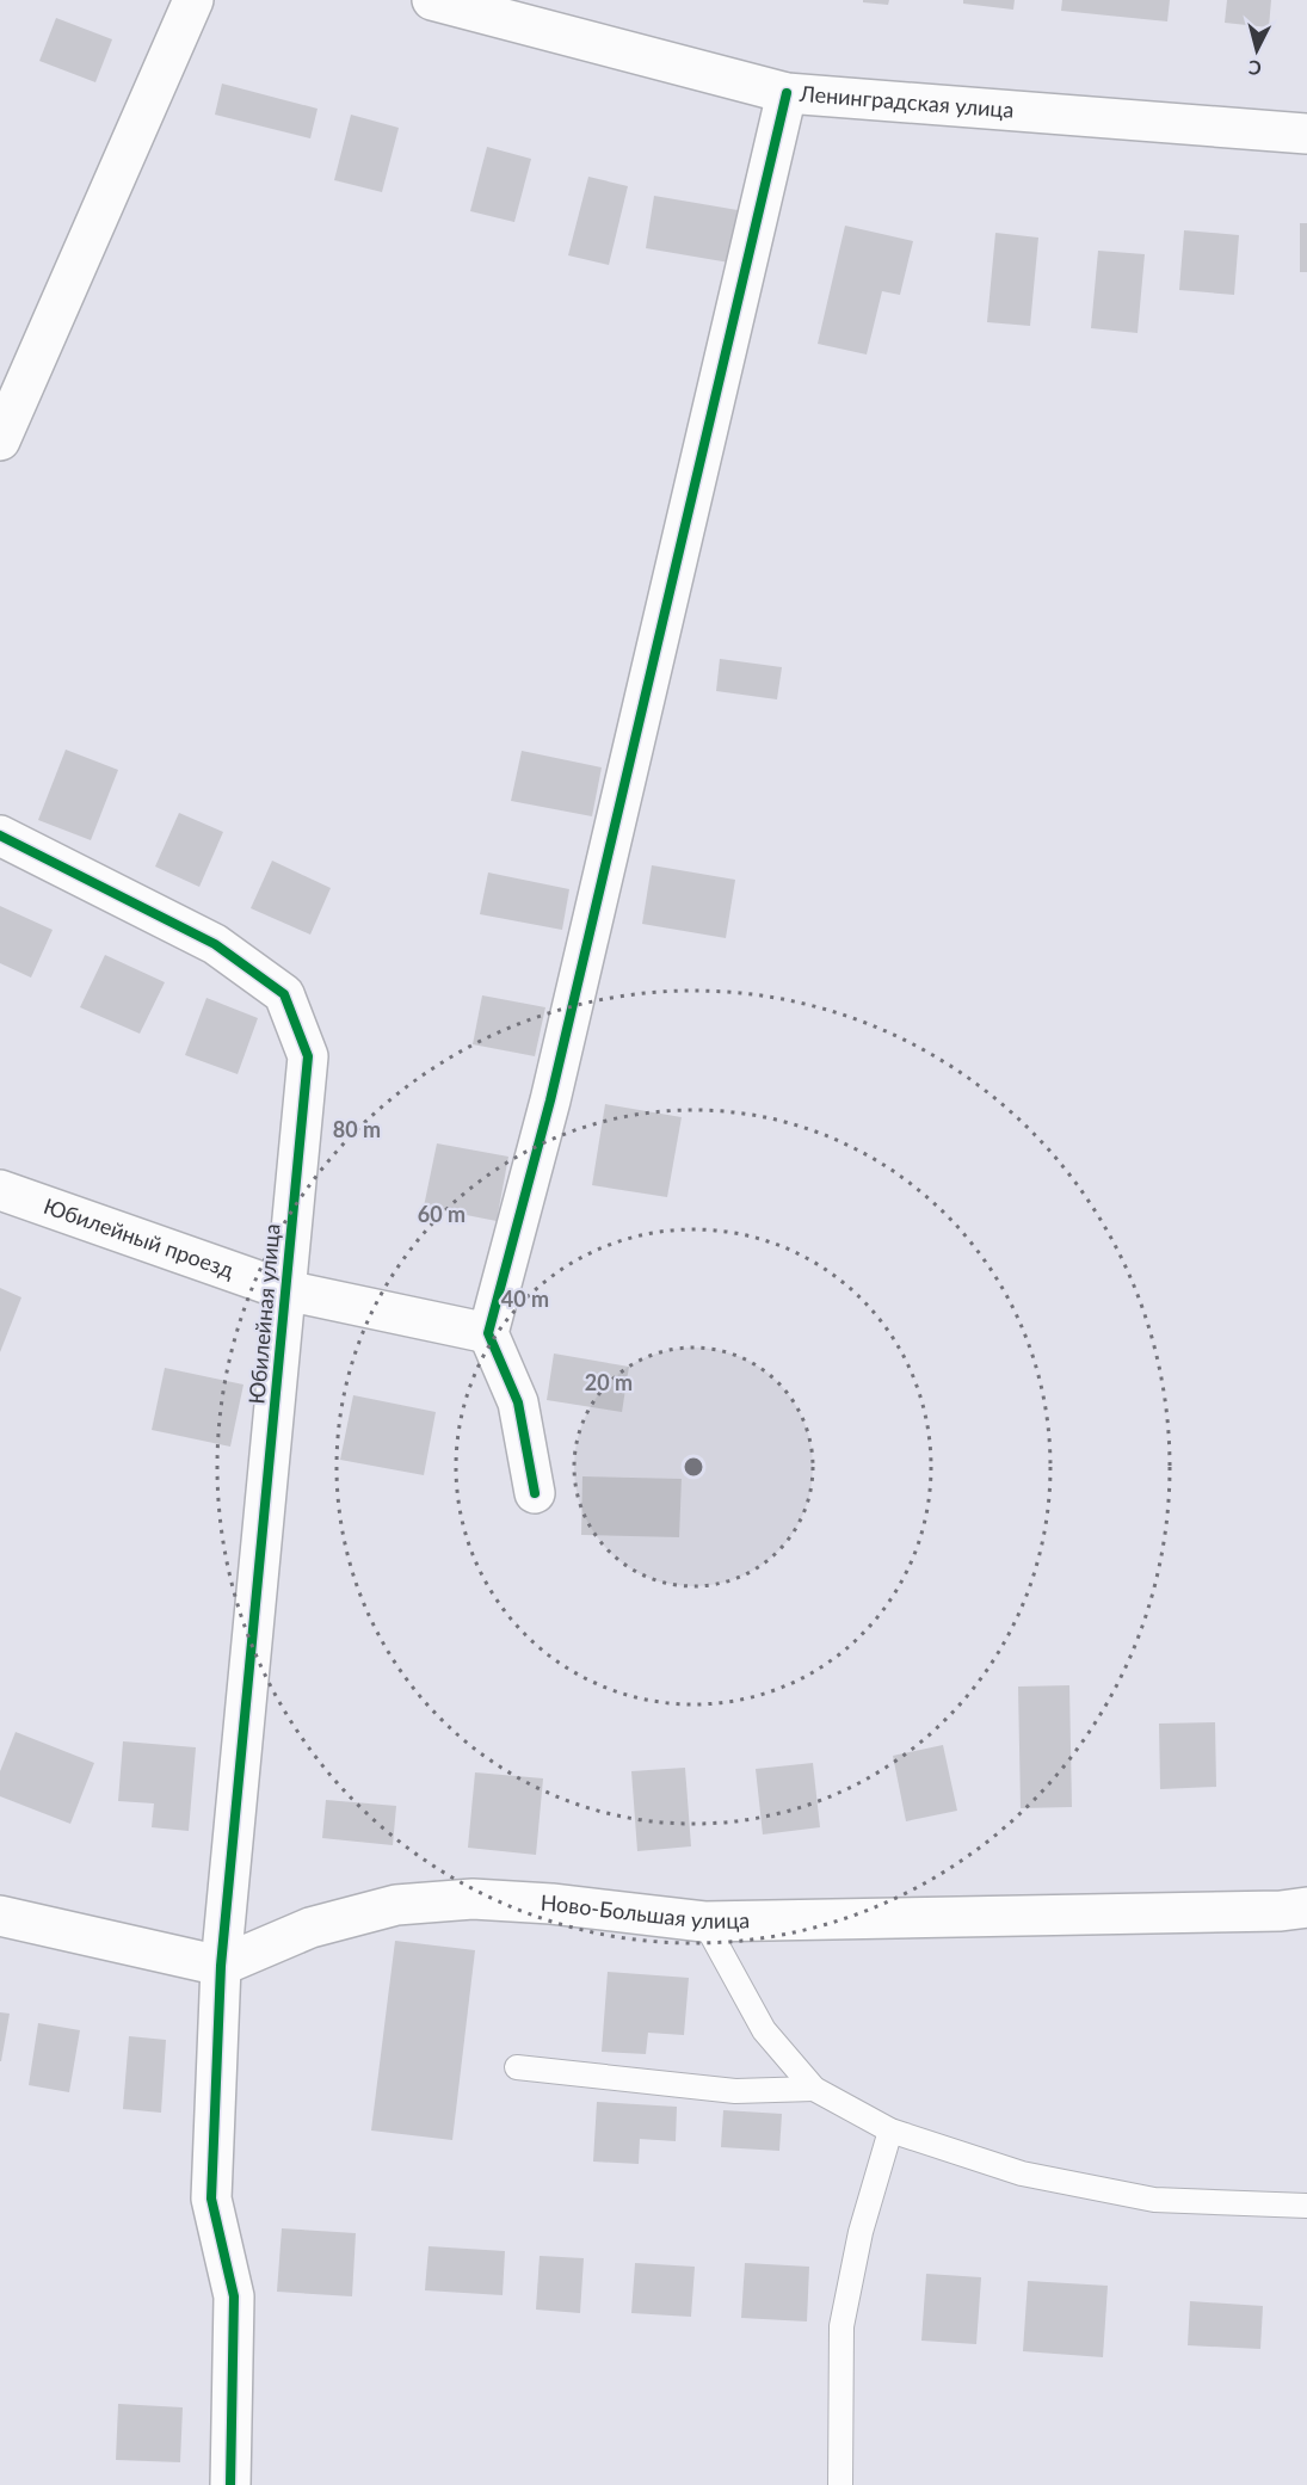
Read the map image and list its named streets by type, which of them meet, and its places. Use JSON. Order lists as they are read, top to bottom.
{
  "streets": {
    "street": [
      "Ленинградская улица",
      "Юбилейный проезд",
      "Юбилейная улица",
      "Ново-Большая улица"
    ]
  },
  "crossings": [
    ["Юбилейный проезд", "Юбилейная улица"],
    ["Юбилейная улица", "Ново-Большая улица"]
  ],
  "north": "bottom",
  "rings": [
    "80 m",
    "60 m",
    "40 m",
    "20 m"
  ]
}
